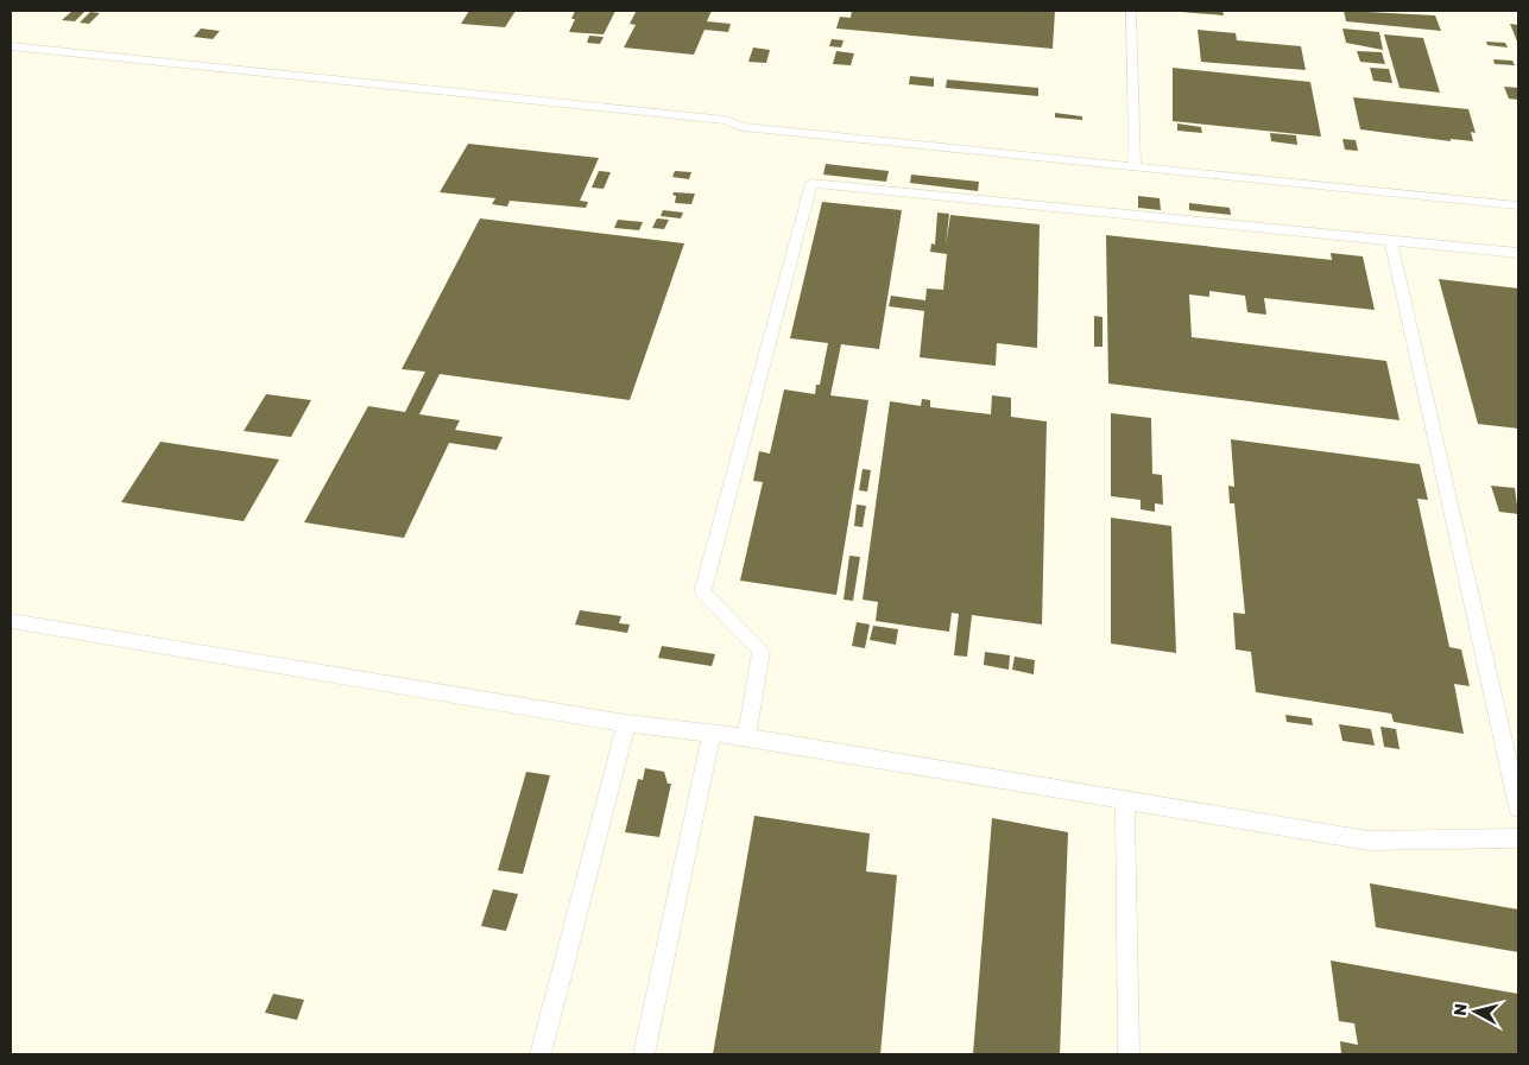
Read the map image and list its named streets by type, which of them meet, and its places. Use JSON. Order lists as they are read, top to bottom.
{
  "north": "left"
}
